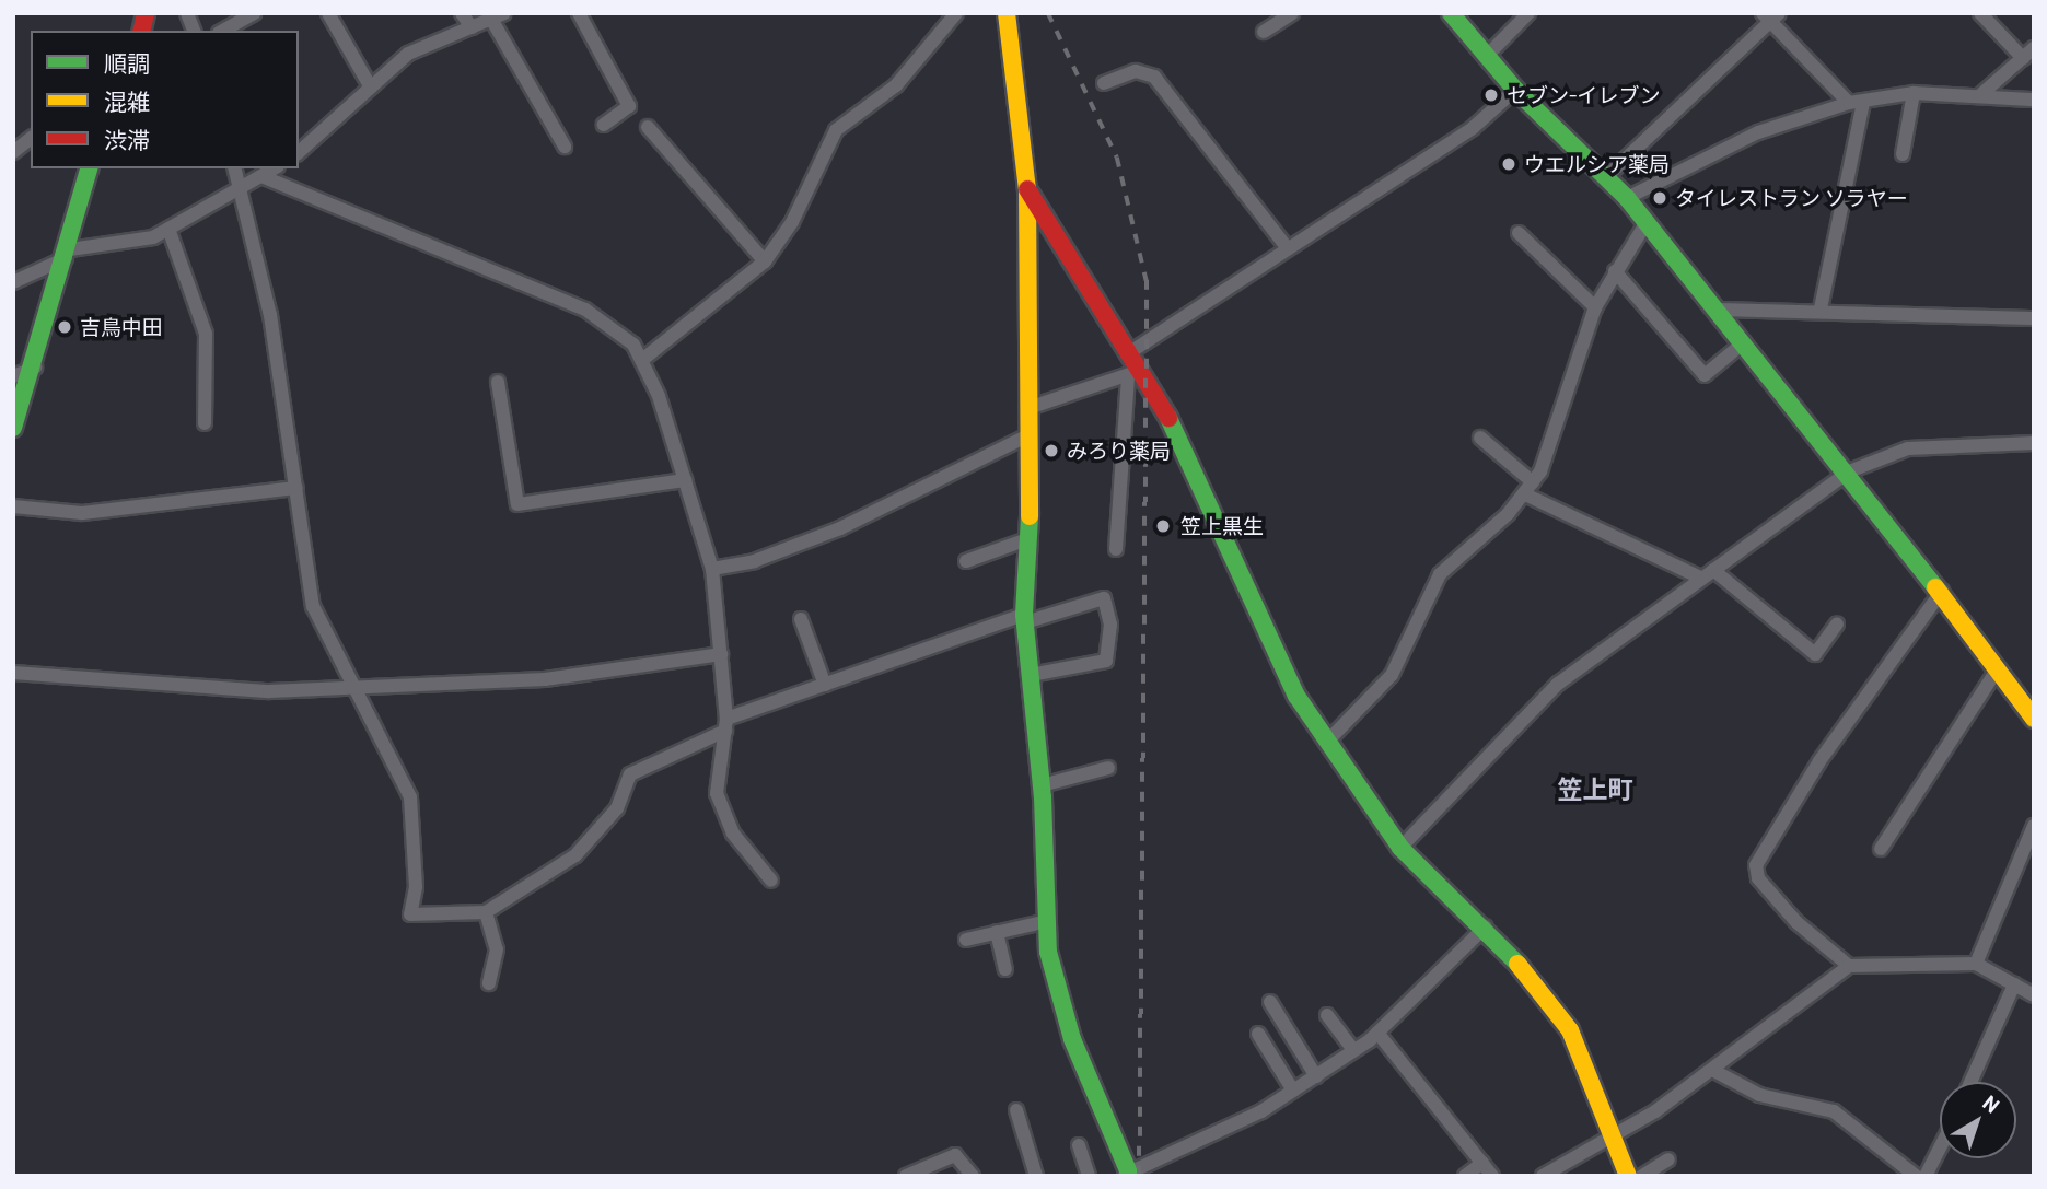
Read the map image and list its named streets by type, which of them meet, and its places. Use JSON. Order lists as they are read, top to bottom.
{
  "districts": ["笠上町"],
  "places": [
    "セブン-イレブン",
    "ウエルシア薬局",
    "タイレストラン ソラヤー",
    "吉鳥中田",
    "みろり薬局",
    "笠上黒生"
  ],
  "legend": ["順調", "混雑", "渋滞"],
  "north": "top right"
}
